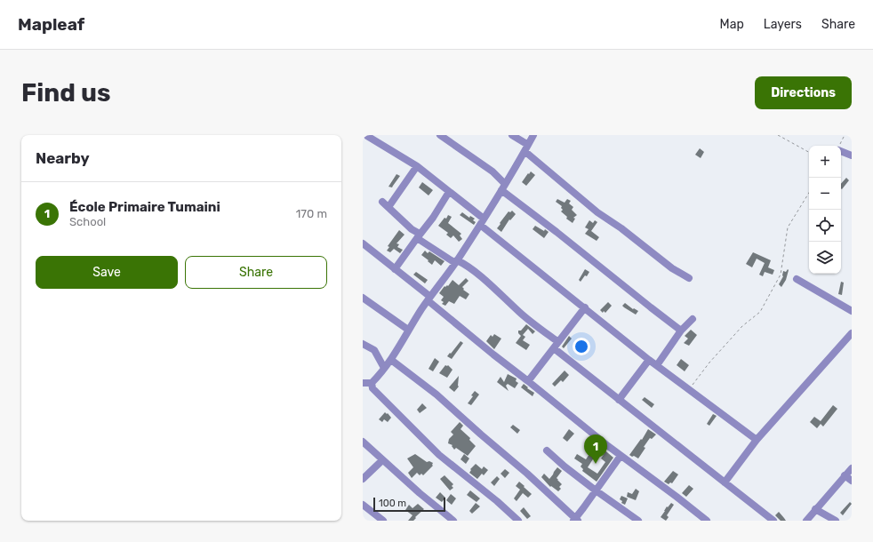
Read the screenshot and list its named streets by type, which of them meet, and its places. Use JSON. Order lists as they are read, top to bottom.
{
  "scale_bar": "100 m",
  "page": {
    "header": "Mapleaf",
    "nav": ["Map", "Layers", "Share"],
    "buttons": [
      "Directions",
      ["Save", "Share"]
    ],
    "title": "Find us",
    "heading": "Nearby",
    "map_buttons": ["+", "−"],
    "list": [
      {
        "mark": "1",
        "name": "École Primaire Tumaini",
        "note": "School",
        "value": "170 m"
      }
    ],
    "pins": "1",
    "scale": "100 m"
  }
}
